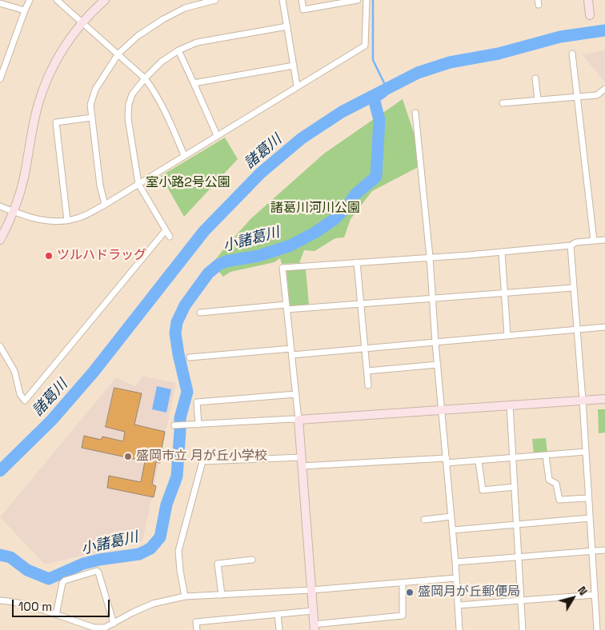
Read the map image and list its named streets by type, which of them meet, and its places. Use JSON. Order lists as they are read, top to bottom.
{
  "water": ["諸葛川", "小諸葛川"],
  "parks": ["室小路2号公園", "諸葛川河川公園"],
  "places": ["ツルハドラッグ", "盛岡市立 月が丘小学校", "盛岡月が丘郵便局"],
  "scale_bar": "100 m",
  "north": "top right"
}
